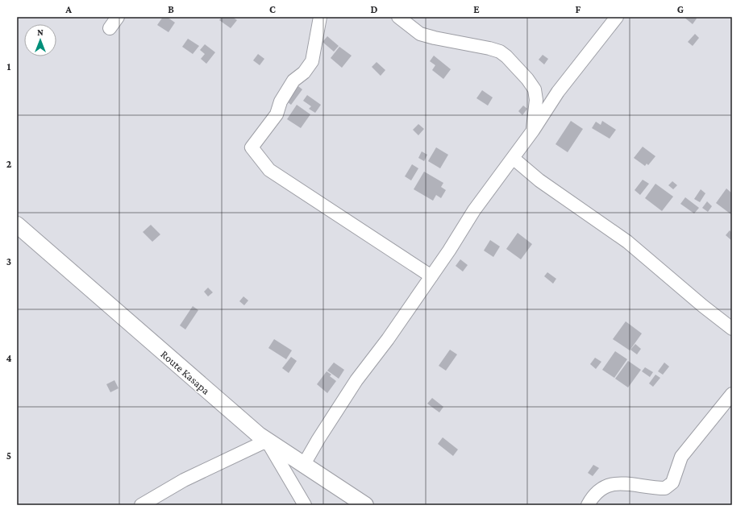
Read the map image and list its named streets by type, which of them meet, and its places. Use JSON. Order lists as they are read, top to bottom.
{
  "streets": {
    "main road": ["Route Kasapa"]
  },
  "north": "top",
  "grid": {
    "columns": [
      "A",
      "B",
      "C",
      "D",
      "E",
      "F",
      "G"
    ],
    "rows": [
      "1",
      "2",
      "3",
      "4",
      "5"
    ]
  }
}
